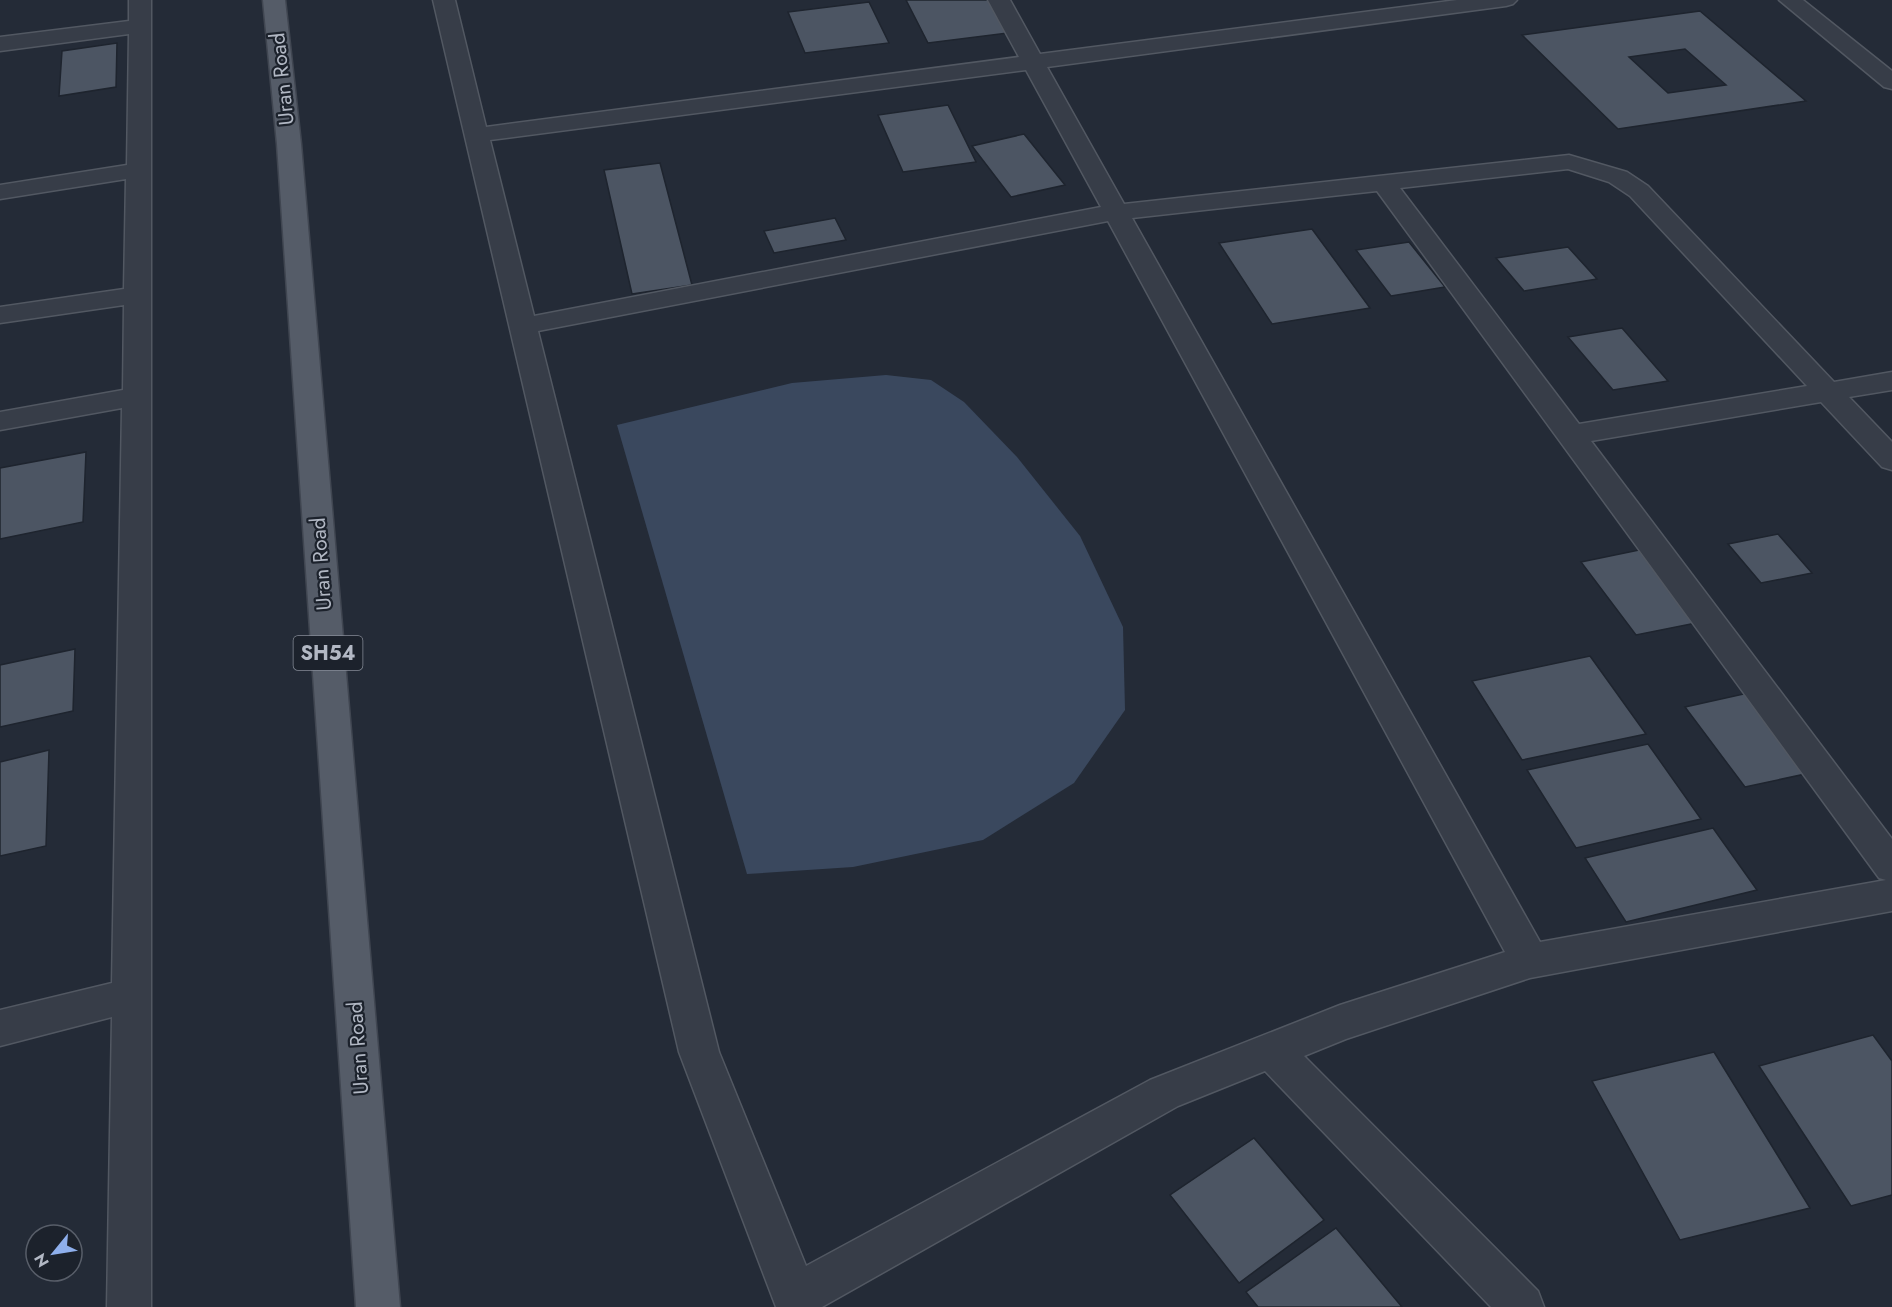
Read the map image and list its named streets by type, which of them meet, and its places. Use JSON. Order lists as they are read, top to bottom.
{
  "streets": {
    "main road": ["Uran Road", "SH54"]
  },
  "north": "bottom left"
}
